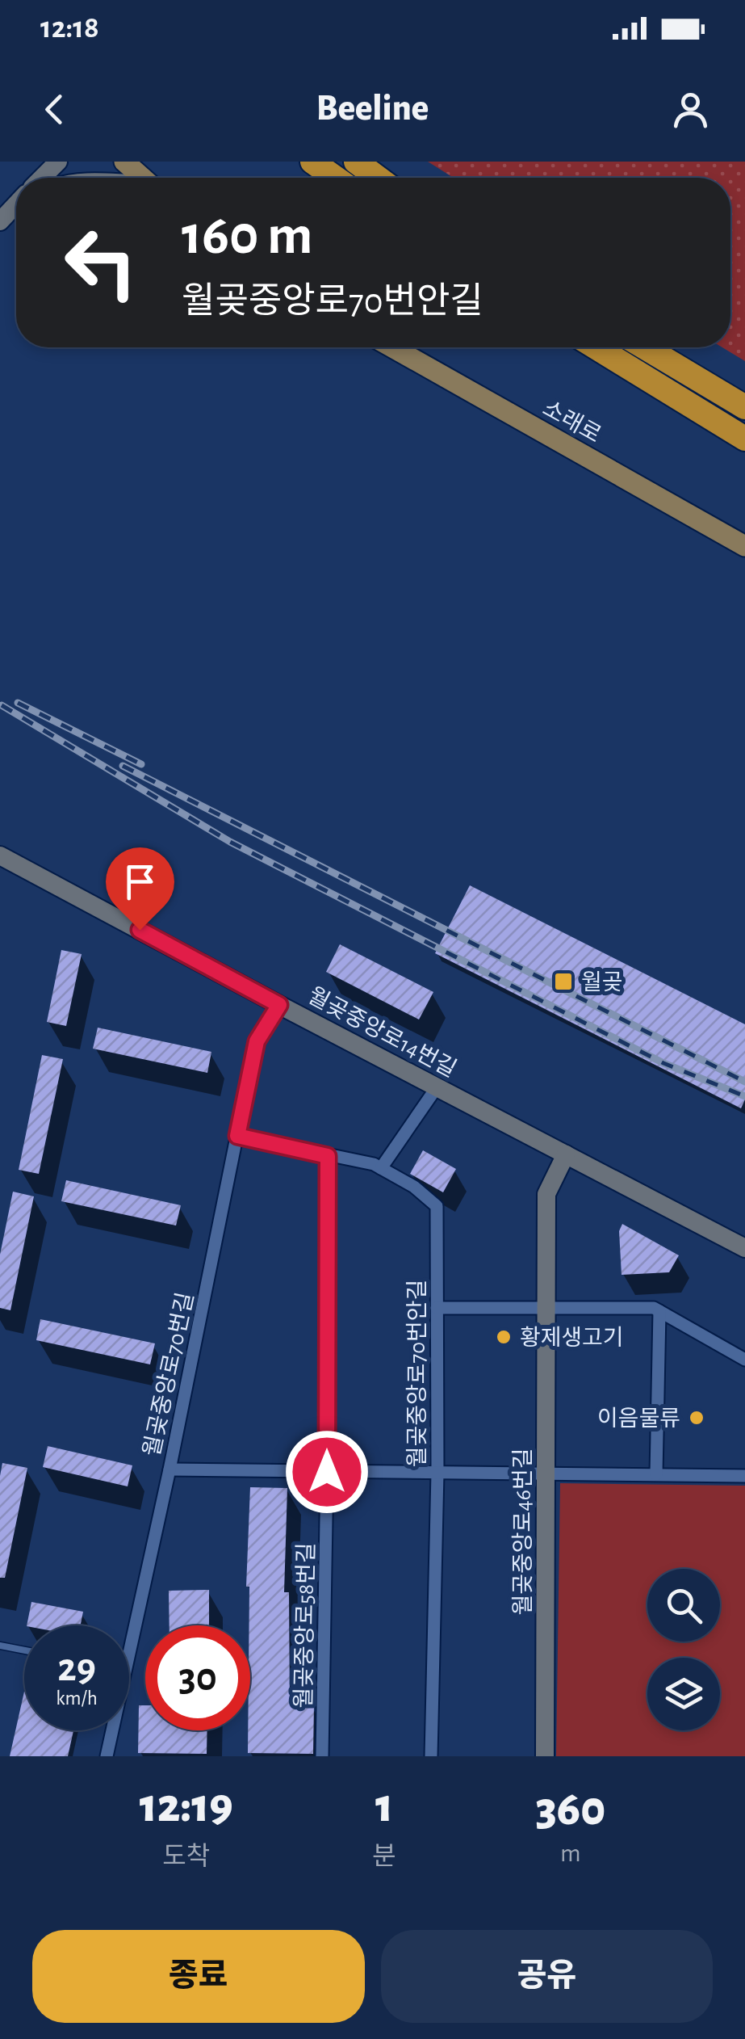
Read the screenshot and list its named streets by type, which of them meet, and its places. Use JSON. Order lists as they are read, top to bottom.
{
  "streets": {
    "main road": ["소래로"],
    "street": [
      "월곶중앙로14번길",
      "월곶중앙로70번안길",
      "월곶중앙로70번길",
      "월곶중앙로46번길",
      "월곶중앙로58번길"
    ]
  },
  "crossings": [
    ["월곶중앙로14번길", "월곶중앙로70번길"],
    ["월곶중앙로14번길", "월곶중앙로46번길"],
    ["월곶중앙로70번안길", "월곶중앙로70번길"],
    ["월곶중앙로70번안길", "월곶중앙로58번길"]
  ],
  "places": {
    "transit": ["월곶"],
    "other": ["황제생고기", "이음물류"]
  },
  "page": {
    "status": "12:18",
    "header": "Beeline",
    "turn": ["160 m", "월곶중앙로70번안길"],
    "speed": "29 km/h",
    "limit": "30",
    "eta": [
      "12:19",
      "도착",
      "1",
      "분",
      "360",
      "m"
    ],
    "buttons": ["종료", "공유"]
  }
}
